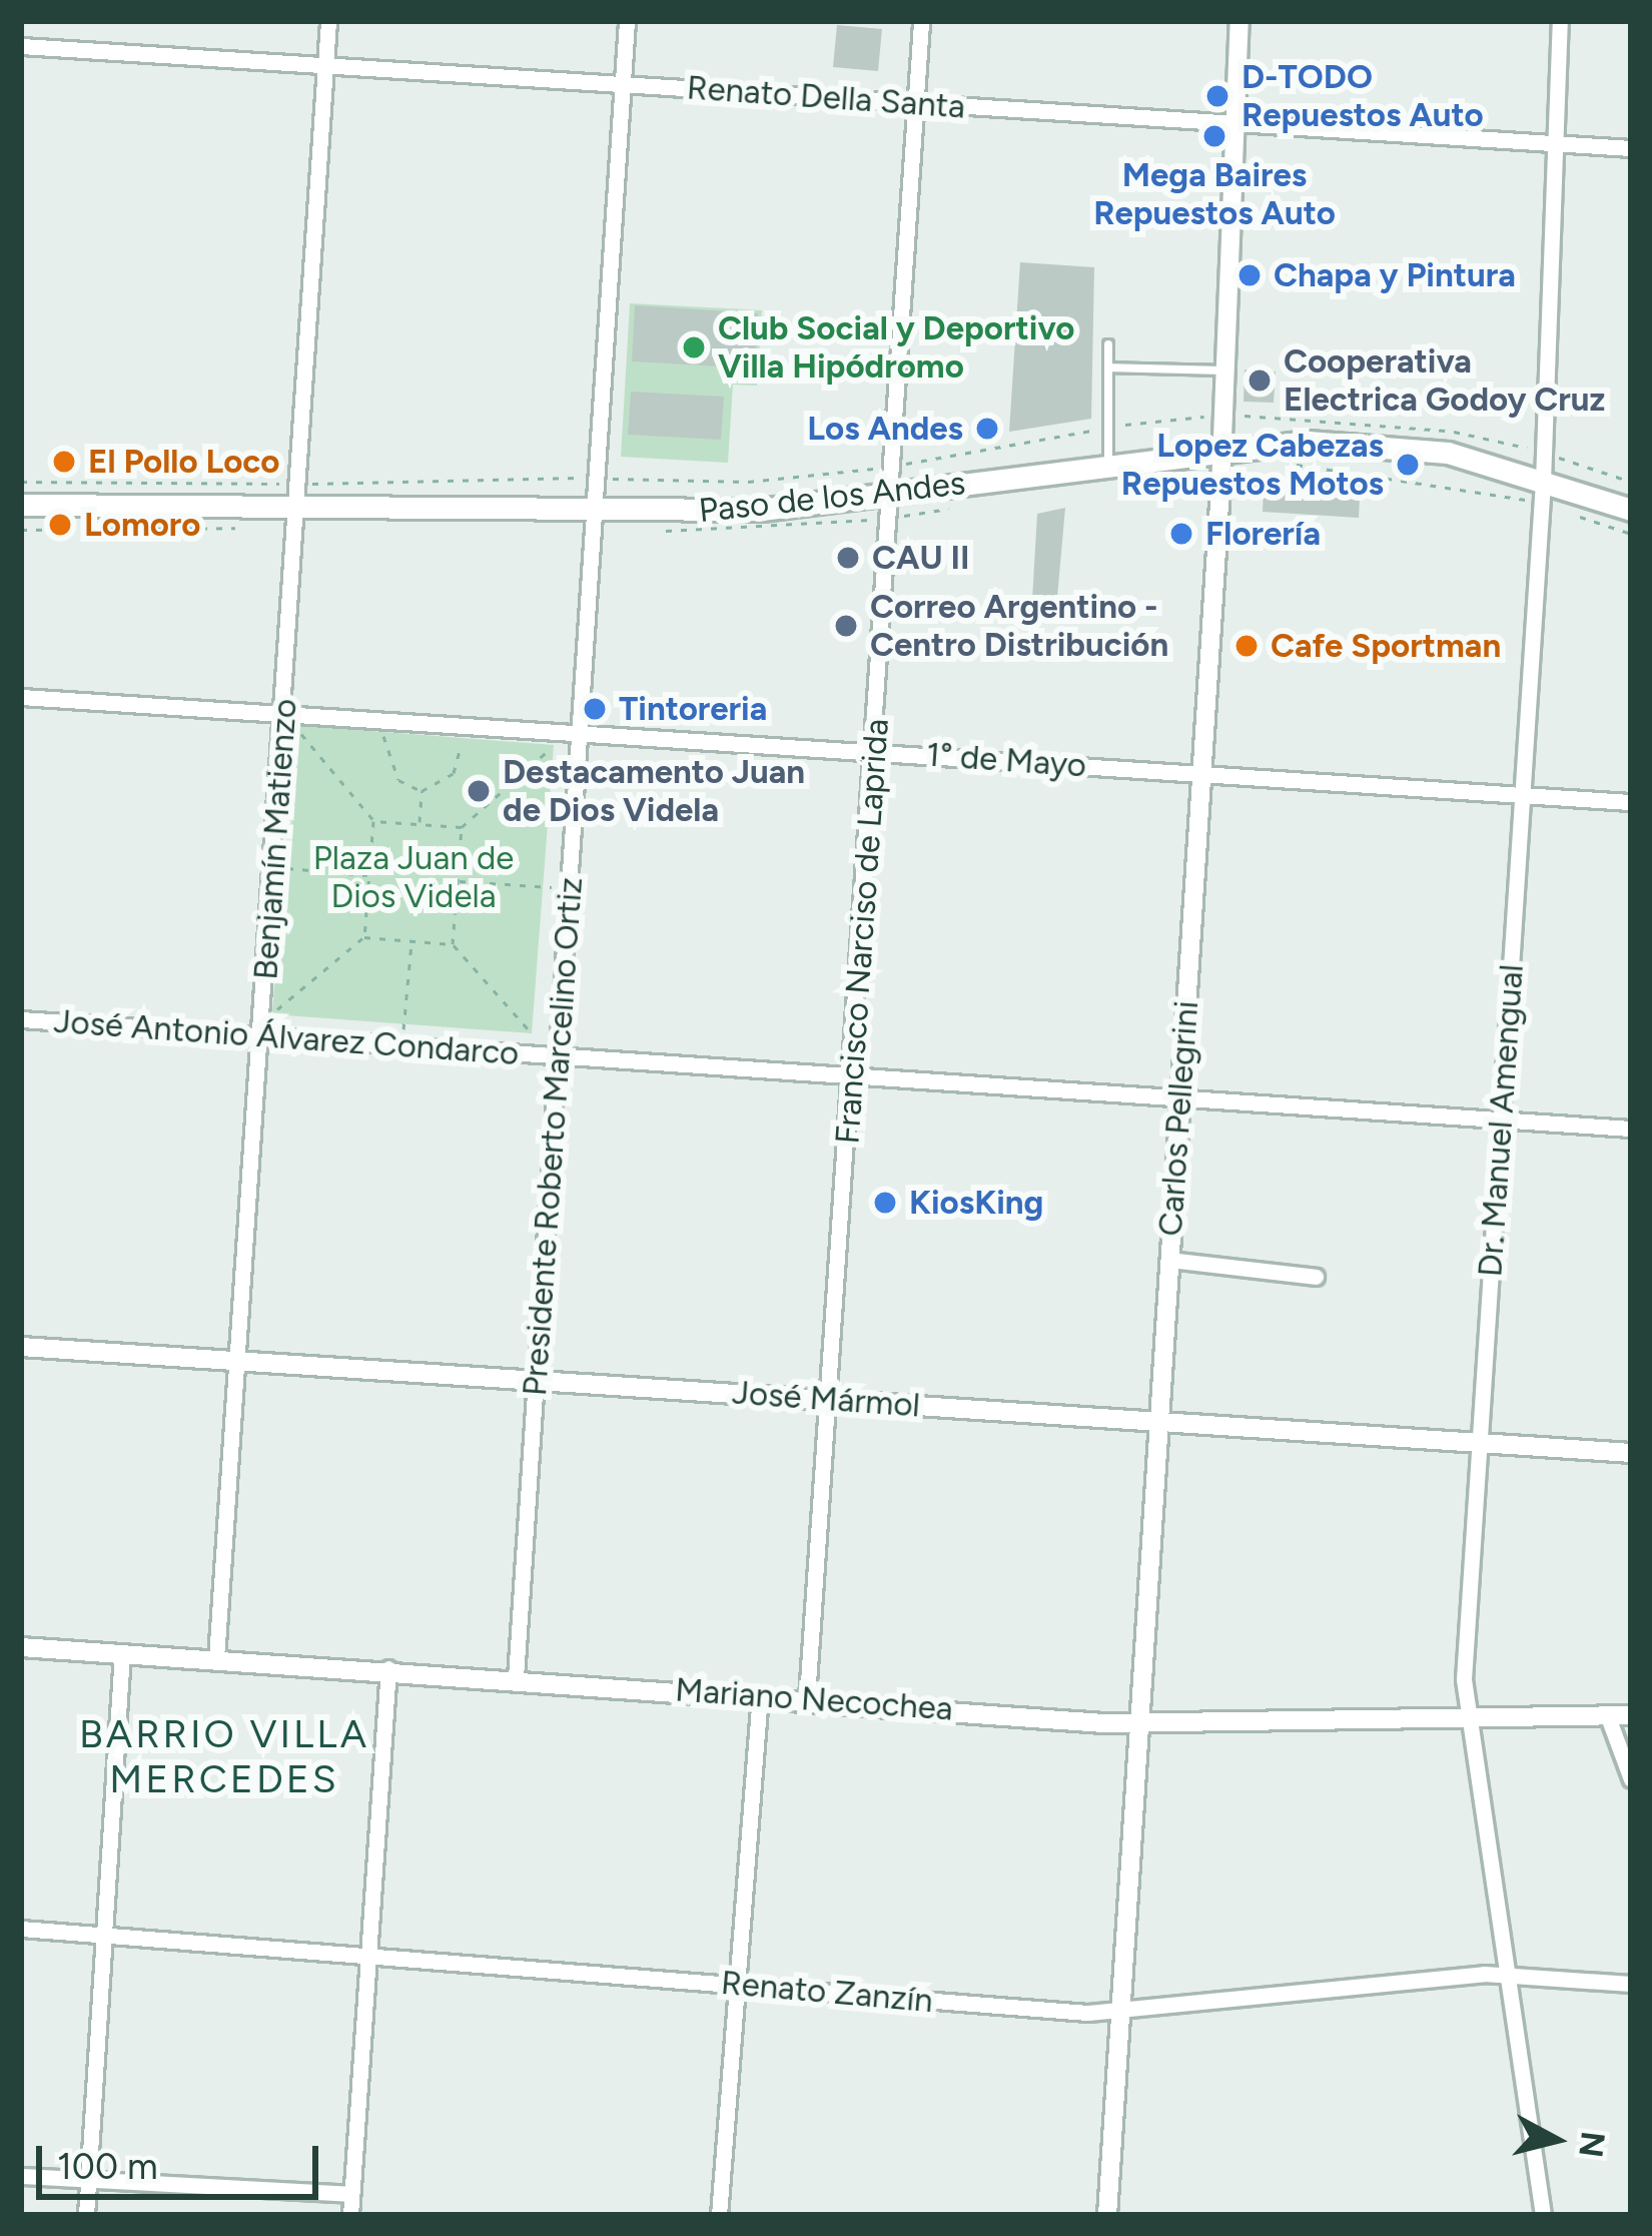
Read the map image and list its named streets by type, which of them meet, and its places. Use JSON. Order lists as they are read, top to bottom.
{
  "streets": {
    "main road": ["Paso de los Andes"],
    "street": [
      "Renato Della Santa",
      "1° de Mayo",
      "Benjamín Matienzo",
      "Francisco Narciso de Laprida",
      "José Antonio Álvarez Condarco",
      "Carlos Pellegrini",
      "Dr. Manuel Amengual",
      "Presidente Roberto Marcelino Ortiz",
      "José Mármol",
      "Mariano Necochea",
      "Renato Zanzín"
    ]
  },
  "crossings": [
    ["Renato Della Santa", "Benjamín Matienzo"],
    ["Renato Della Santa", "Francisco Narciso de Laprida"],
    ["Renato Della Santa", "Carlos Pellegrini"],
    ["Renato Della Santa", "Dr. Manuel Amengual"],
    ["Renato Della Santa", "Presidente Roberto Marcelino Ortiz"],
    ["Paso de los Andes", "Benjamín Matienzo"],
    ["Paso de los Andes", "Francisco Narciso de Laprida"],
    ["Paso de los Andes", "Carlos Pellegrini"],
    ["Paso de los Andes", "Dr. Manuel Amengual"],
    ["Paso de los Andes", "Presidente Roberto Marcelino Ortiz"],
    ["1° de Mayo", "Benjamín Matienzo"],
    ["1° de Mayo", "Francisco Narciso de Laprida"],
    ["1° de Mayo", "Carlos Pellegrini"],
    ["1° de Mayo", "Dr. Manuel Amengual"],
    ["1° de Mayo", "Presidente Roberto Marcelino Ortiz"],
    ["Benjamín Matienzo", "José Antonio Álvarez Condarco"],
    ["Benjamín Matienzo", "José Mármol"],
    ["Benjamín Matienzo", "Mariano Necochea"],
    ["Francisco Narciso de Laprida", "José Antonio Álvarez Condarco"],
    ["Francisco Narciso de Laprida", "José Mármol"],
    ["Francisco Narciso de Laprida", "Mariano Necochea"],
    ["José Antonio Álvarez Condarco", "Carlos Pellegrini"],
    ["José Antonio Álvarez Condarco", "Dr. Manuel Amengual"],
    ["José Antonio Álvarez Condarco", "Presidente Roberto Marcelino Ortiz"],
    ["Carlos Pellegrini", "José Mármol"],
    ["Carlos Pellegrini", "Mariano Necochea"],
    ["Carlos Pellegrini", "Renato Zanzín"],
    ["Dr. Manuel Amengual", "José Mármol"],
    ["Dr. Manuel Amengual", "Mariano Necochea"],
    ["Dr. Manuel Amengual", "Renato Zanzín"],
    ["Presidente Roberto Marcelino Ortiz", "José Mármol"],
    ["Presidente Roberto Marcelino Ortiz", "Mariano Necochea"]
  ],
  "districts": ["BARRIO VILLA MERCEDES"],
  "parks": ["Plaza Juan de Dios Videla"],
  "places": [
    "D-TODO Repuestos Auto",
    "Mega Baires Repuestos Auto",
    "Chapa y Pintura",
    "Club Social y Deportivo Villa Hipódromo",
    "Cooperativa Electrica Godoy Cruz",
    "Los Andes",
    "El Pollo Loco",
    "Lopez Cabezas Repuestos Motos",
    "Lomoro",
    "Florería",
    "CAU II",
    "Correo Argentino - Centro Distribución",
    "Cafe Sportman",
    "Tintoreria",
    "Destacamento Juan de Dios Videla",
    "KiosKing"
  ],
  "scale_bar": "100 m",
  "north": "right"
}
